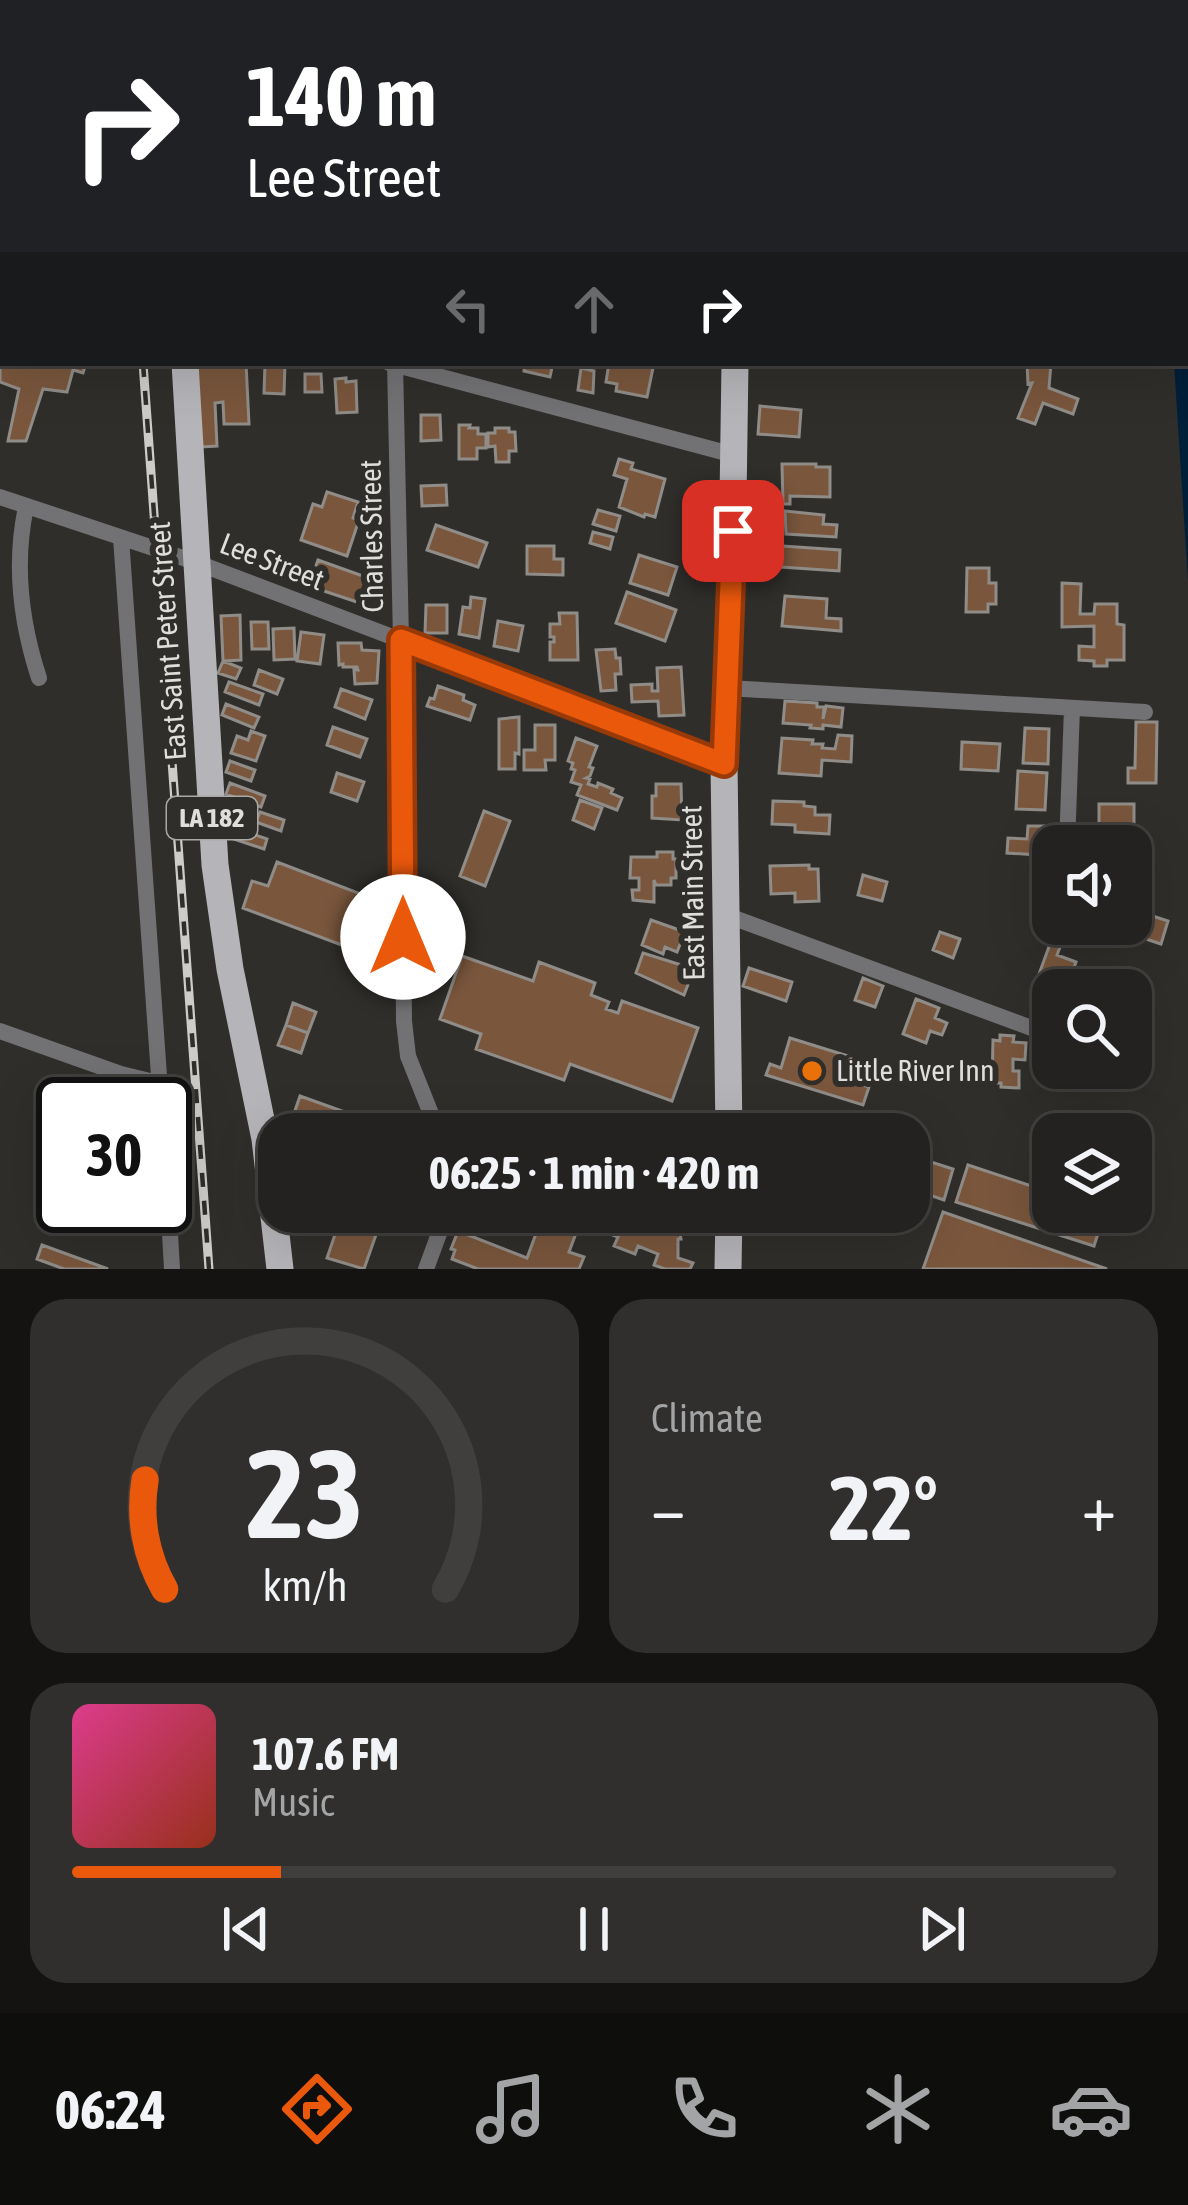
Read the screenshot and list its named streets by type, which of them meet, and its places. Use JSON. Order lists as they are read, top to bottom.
{
  "streets": {
    "main road": ["East Saint Peter Street", "LA 182", "East Main Street"],
    "street": ["Charles Street", "Lee Street"]
  },
  "crossings": [
    ["Charles Street", "Lee Street"],
    ["Lee Street", "East Saint Peter Street"],
    ["Lee Street", "East Main Street"]
  ],
  "places": ["Little River Inn"],
  "page": {
    "turn": ["140 m", "Lee Street"],
    "limit": "30",
    "trip": "06:25 · 1 min · 420 m",
    "tile": "Climate",
    "heat": ["−", "22°", "+"],
    "song": ["107.6 FM", "Music"],
    "tabs": "06:24",
    "gauge": ["23", "km/h"]
  }
}
